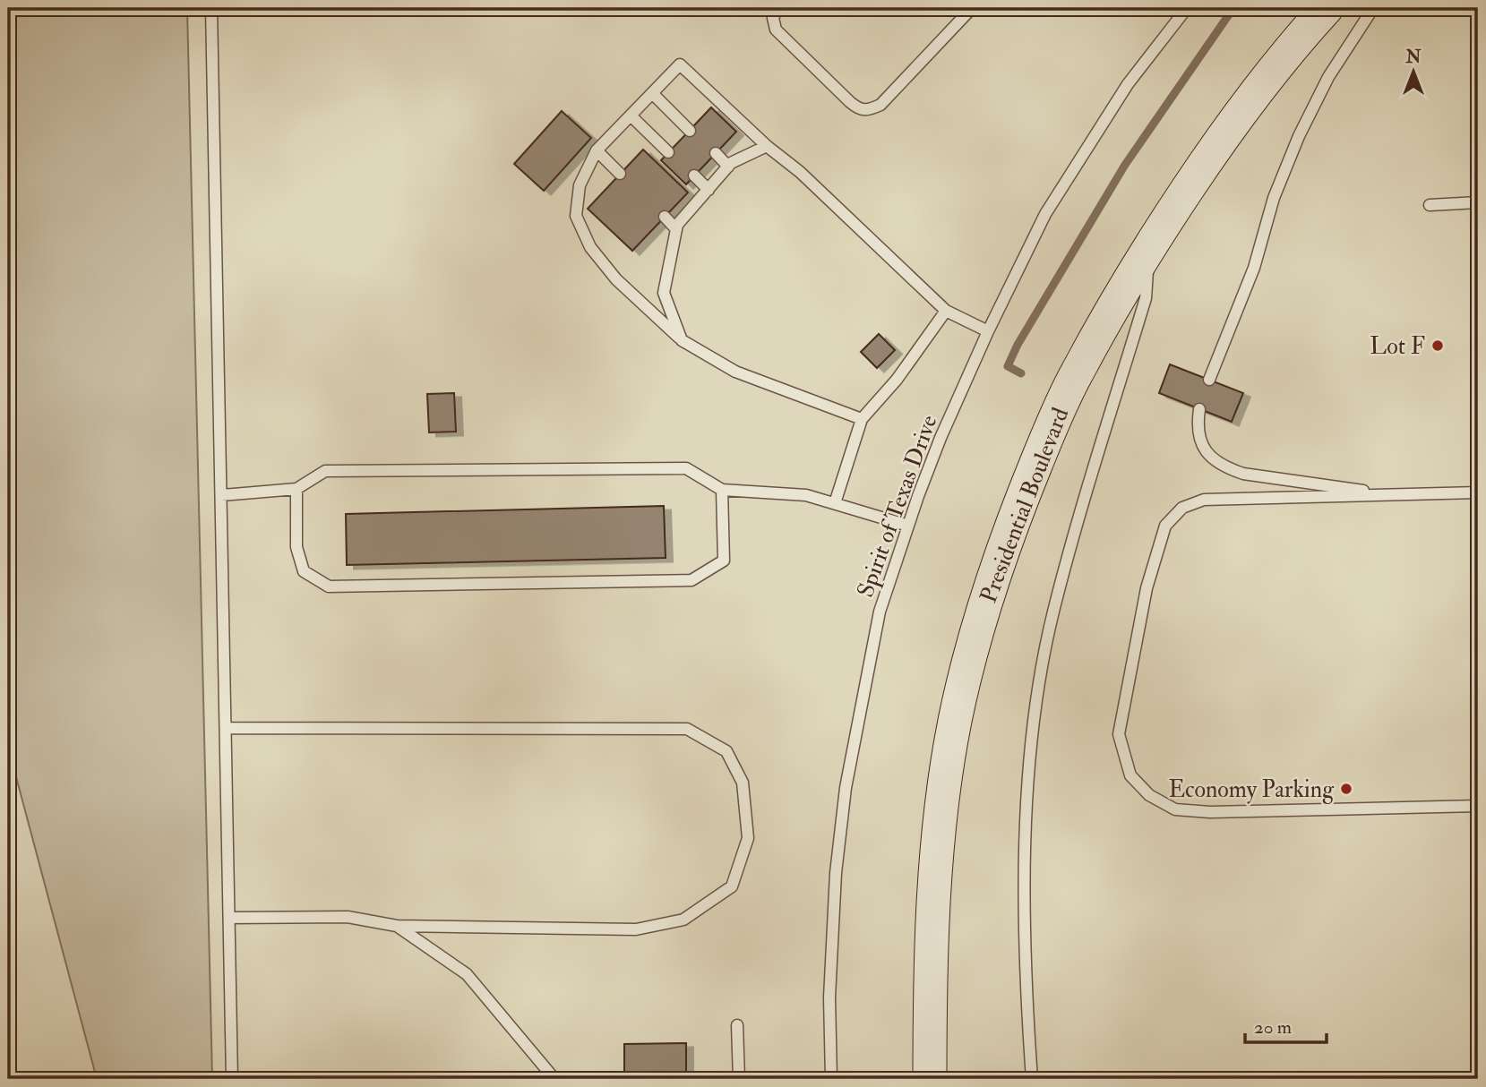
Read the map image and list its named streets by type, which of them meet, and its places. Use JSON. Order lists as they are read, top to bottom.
{
  "streets": {
    "main road": ["Presidential Boulevard"],
    "lane": ["Spirit of Texas Drive"]
  },
  "places": ["Lot F", "Economy Parking"],
  "scale_bar": "20 m",
  "north": "top"
}
